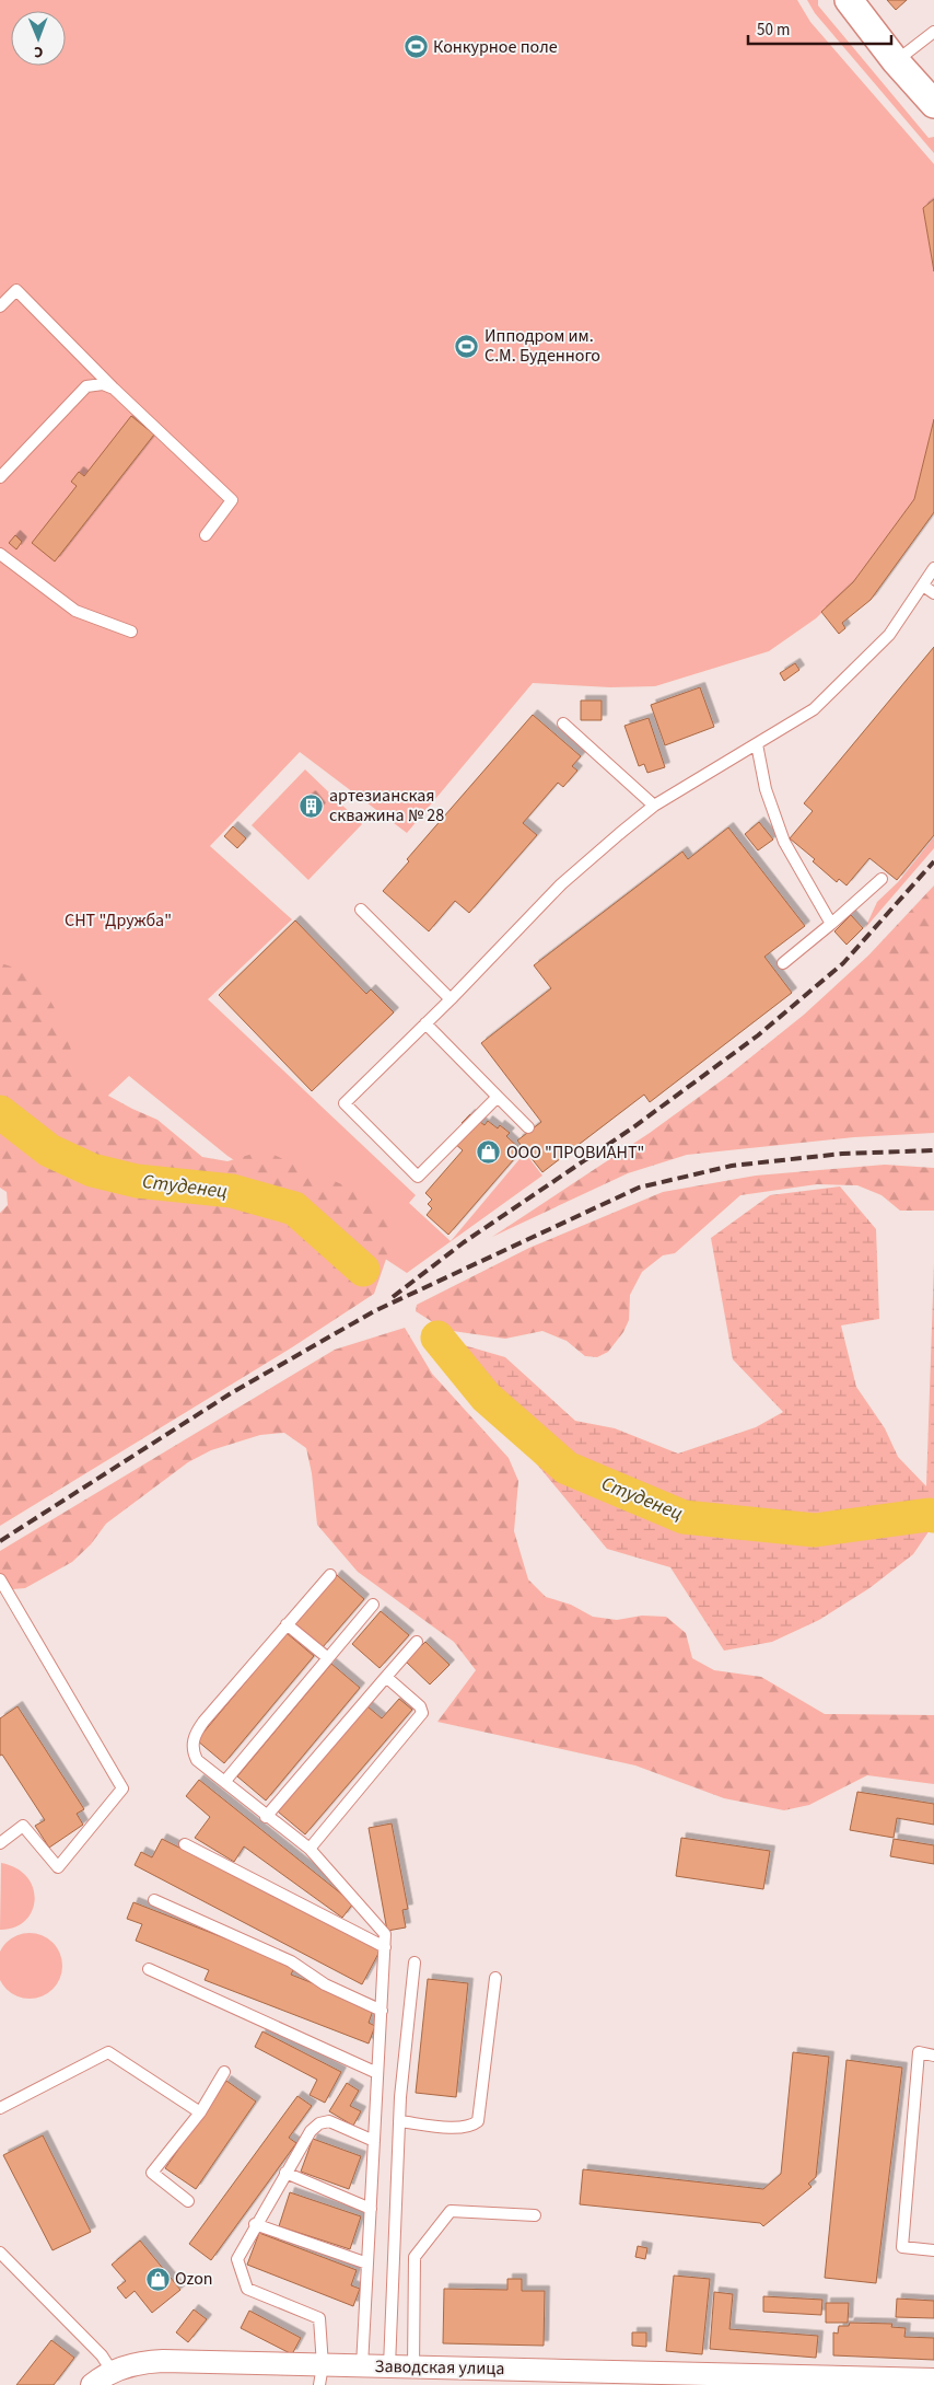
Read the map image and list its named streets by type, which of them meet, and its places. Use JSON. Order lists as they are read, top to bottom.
{
  "streets": {
    "street": ["Заводская улица"]
  },
  "water": ["Студенец"],
  "parks": ["СНТ \"Дружба\""],
  "places": {
    "sports": ["Конкурное поле", "Ипподром им. С.М. Буденного"],
    "building": ["артезианская скважина № 28"],
    "shop": ["ООО \"ПРОВИАНТ\"", "Ozon"]
  },
  "scale_bar": "50 m",
  "north": "bottom"
}
